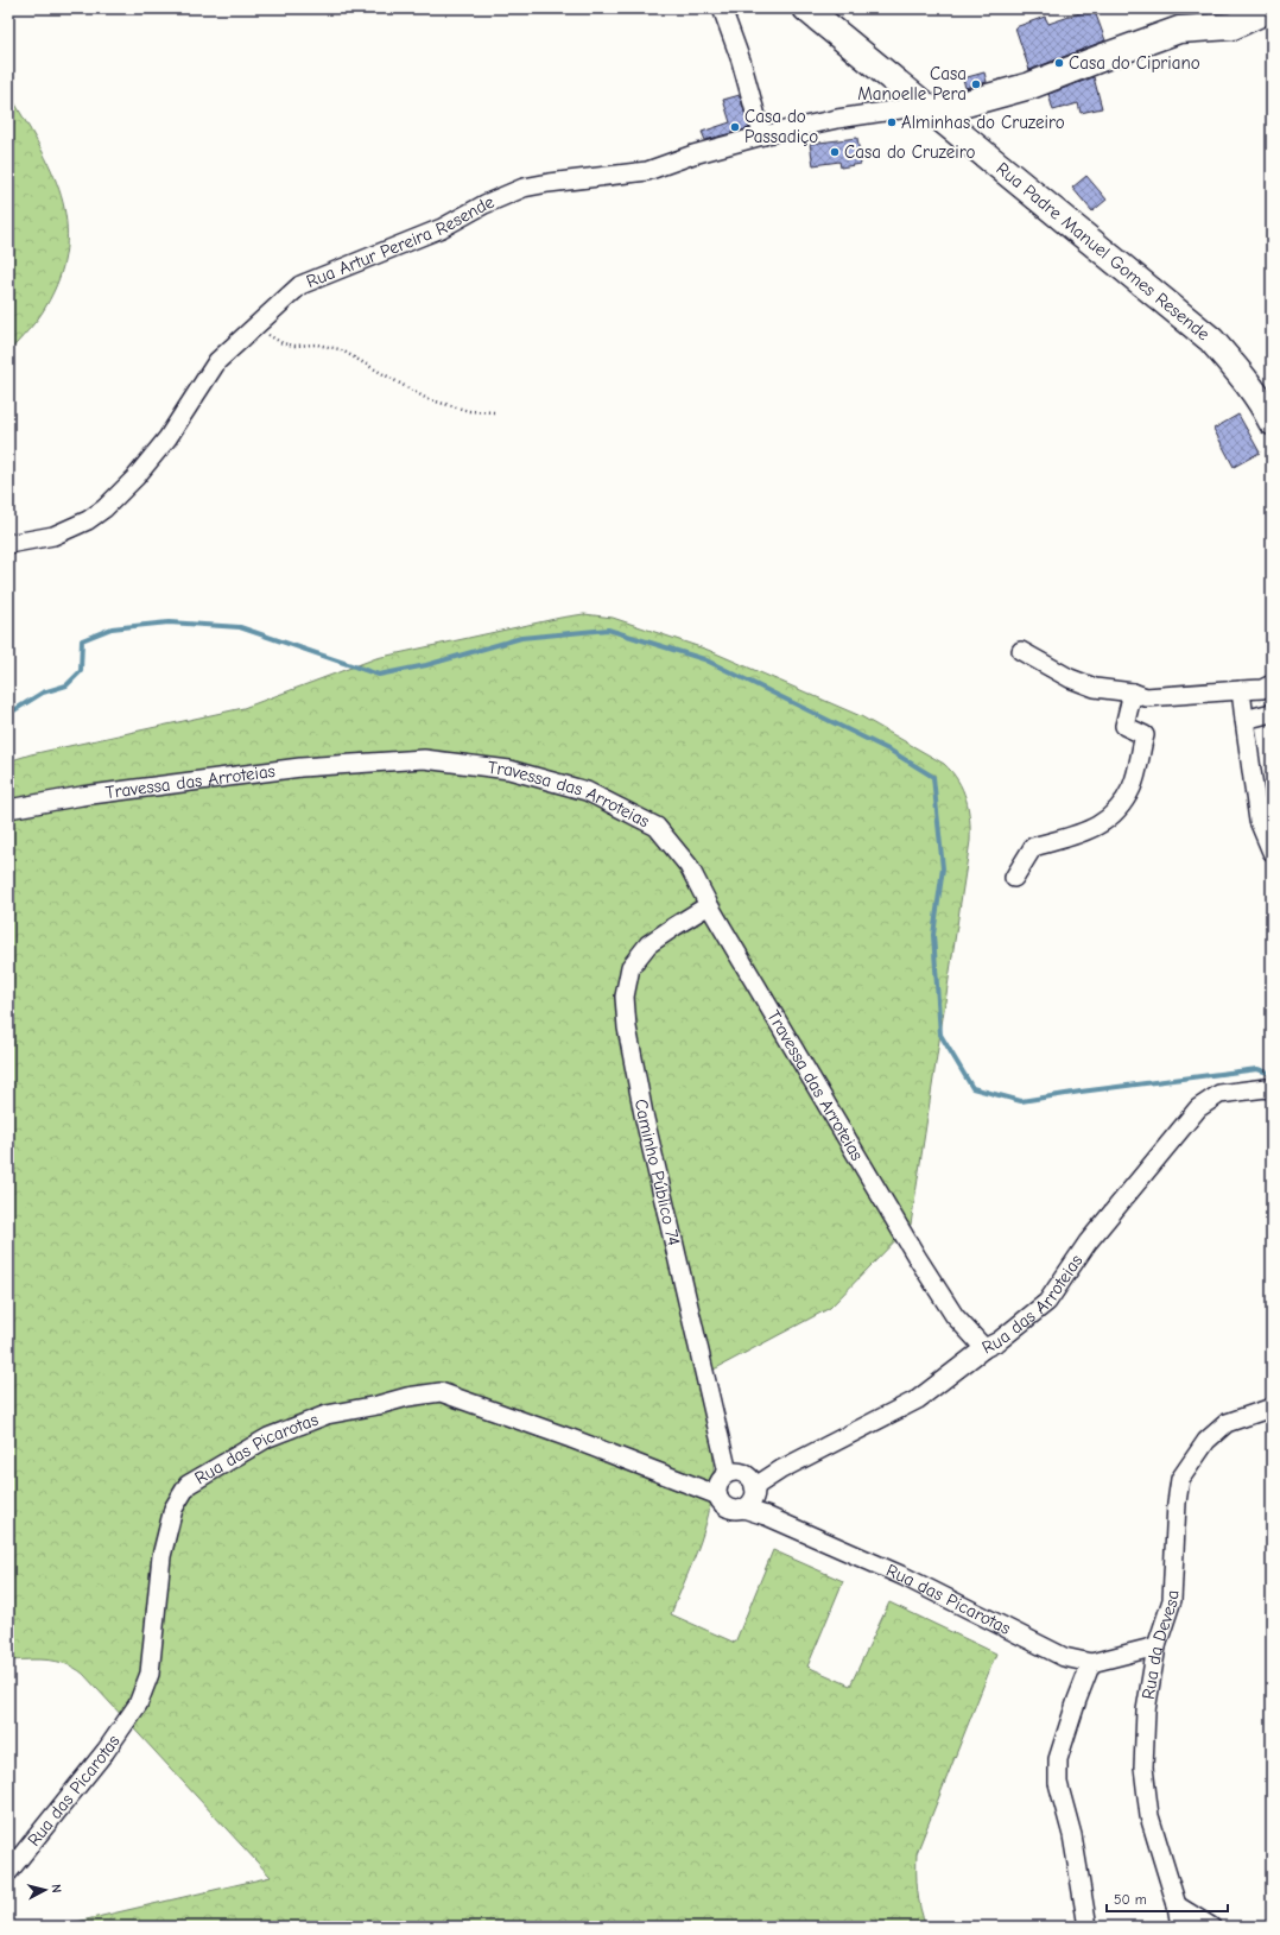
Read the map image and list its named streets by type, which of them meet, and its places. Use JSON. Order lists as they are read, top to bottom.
{
  "streets": {
    "main road": ["Rua Padre Manuel Gomes Resende"],
    "street": [
      "Rua Artur Pereira Resende",
      "Travessa das Arroteias",
      "Caminho Público 74",
      "Rua das Arroteias",
      "Rua das Picarotas",
      "Rua da Devesa"
    ]
  },
  "crossings": [
    ["Rua Artur Pereira Resende", "Rua Padre Manuel Gomes Resende"],
    ["Travessa das Arroteias", "Caminho Público 74"],
    ["Travessa das Arroteias", "Rua das Arroteias"],
    ["Caminho Público 74", "Rua das Arroteias"],
    ["Caminho Público 74", "Rua das Picarotas"],
    ["Rua das Arroteias", "Rua das Picarotas"],
    ["Rua das Picarotas", "Rua da Devesa"]
  ],
  "places": [
    "Casa do Cipriano",
    "Casa Manoelle Pera",
    "Alminhas do Cruzeiro",
    "Casa do Passadiço",
    "Casa do Cruzeiro"
  ],
  "scale_bar": "50 m",
  "north": "right"
}
